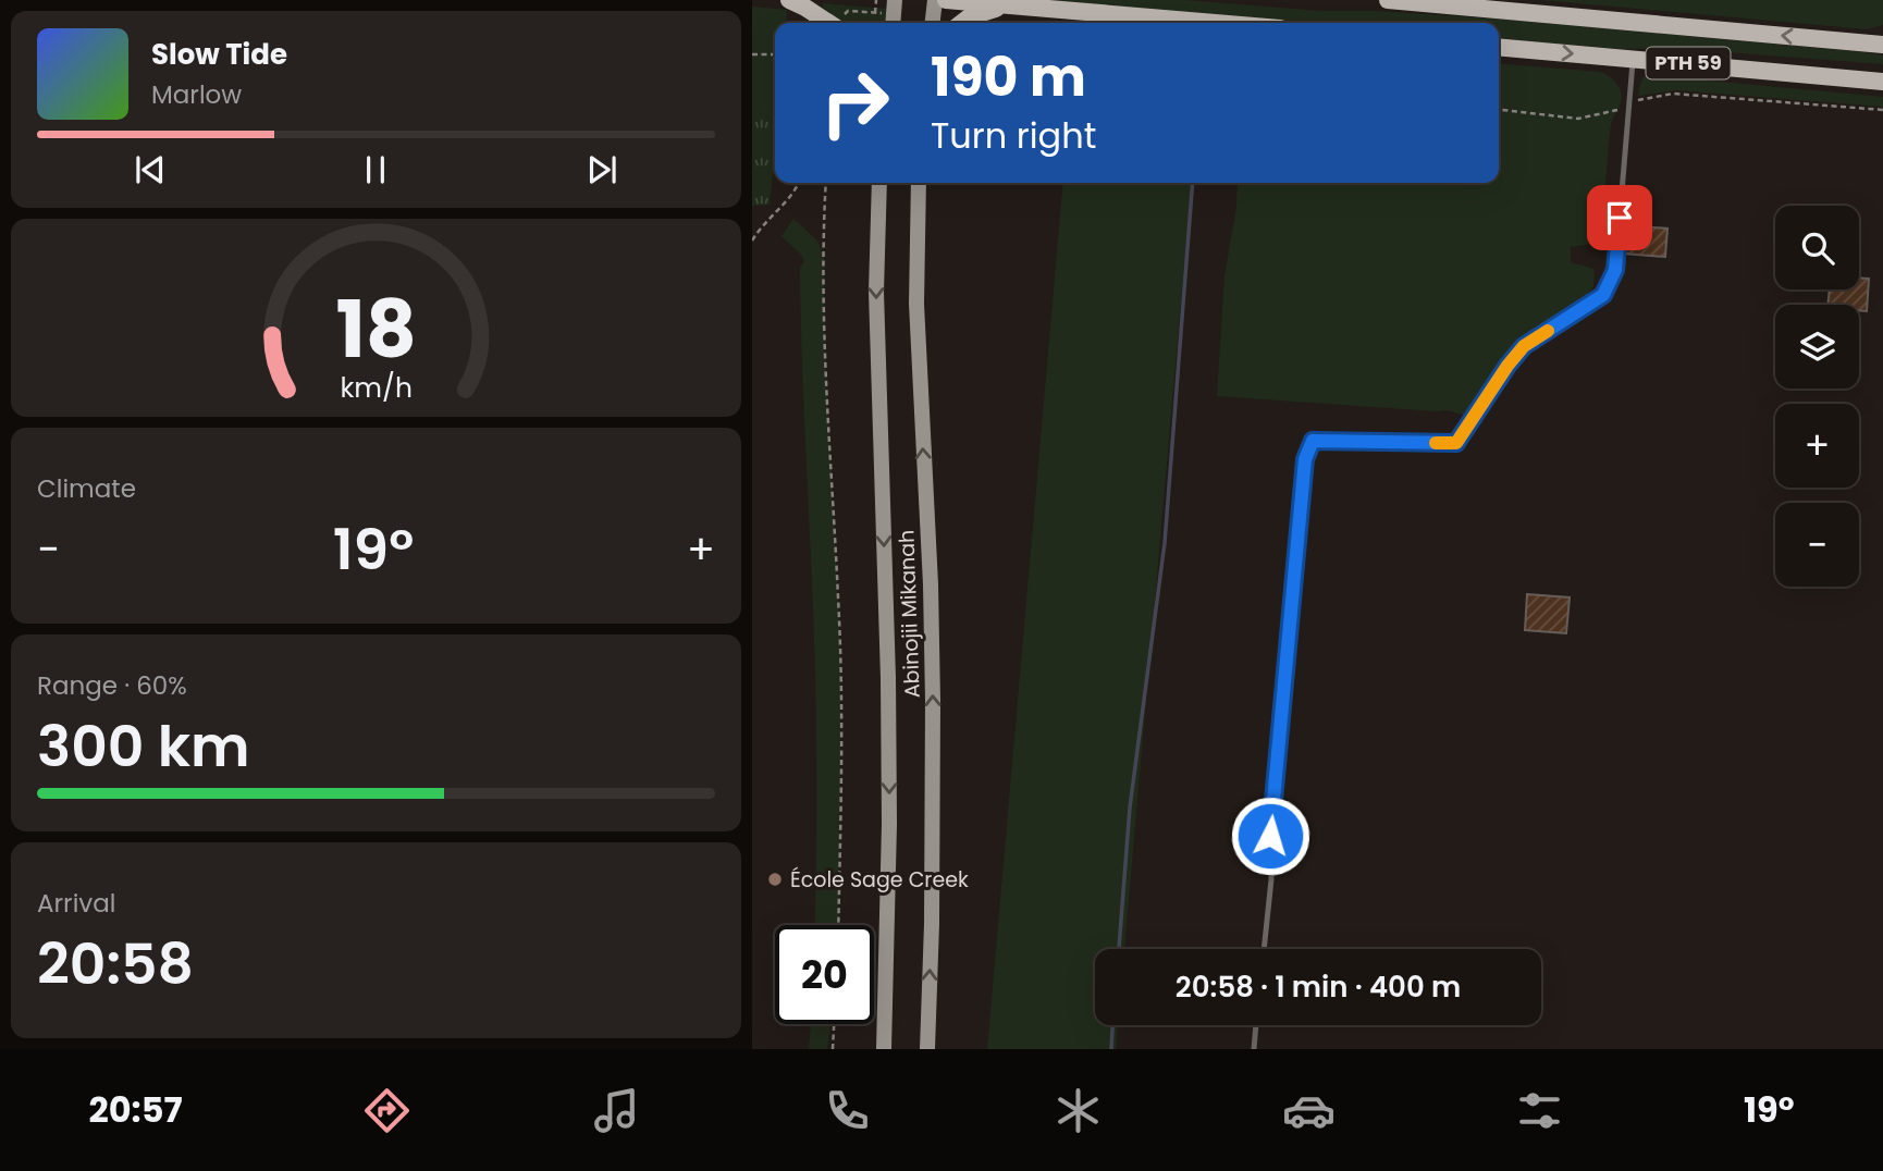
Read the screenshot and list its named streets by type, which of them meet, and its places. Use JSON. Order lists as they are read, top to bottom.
{
  "streets": {
    "main road": ["PTH 59"],
    "street": ["Abinojii Mikanah"]
  },
  "places": ["École Sage Creek"],
  "page": {
    "turn": ["190 m", "Turn right"],
    "song": ["Slow Tide", "Marlow"],
    "map_buttons": ["+", "−"],
    "tile": [
      "Climate",
      ["Range · 60%", "300 km"],
      ["Arrival", "20:58"]
    ],
    "heat": ["−", "19°", "+"],
    "limit": "20",
    "trip": "20:58 · 1 min · 400 m",
    "tabs": ["20:57", "19°"],
    "gauge": ["18", "km/h"]
  }
}
